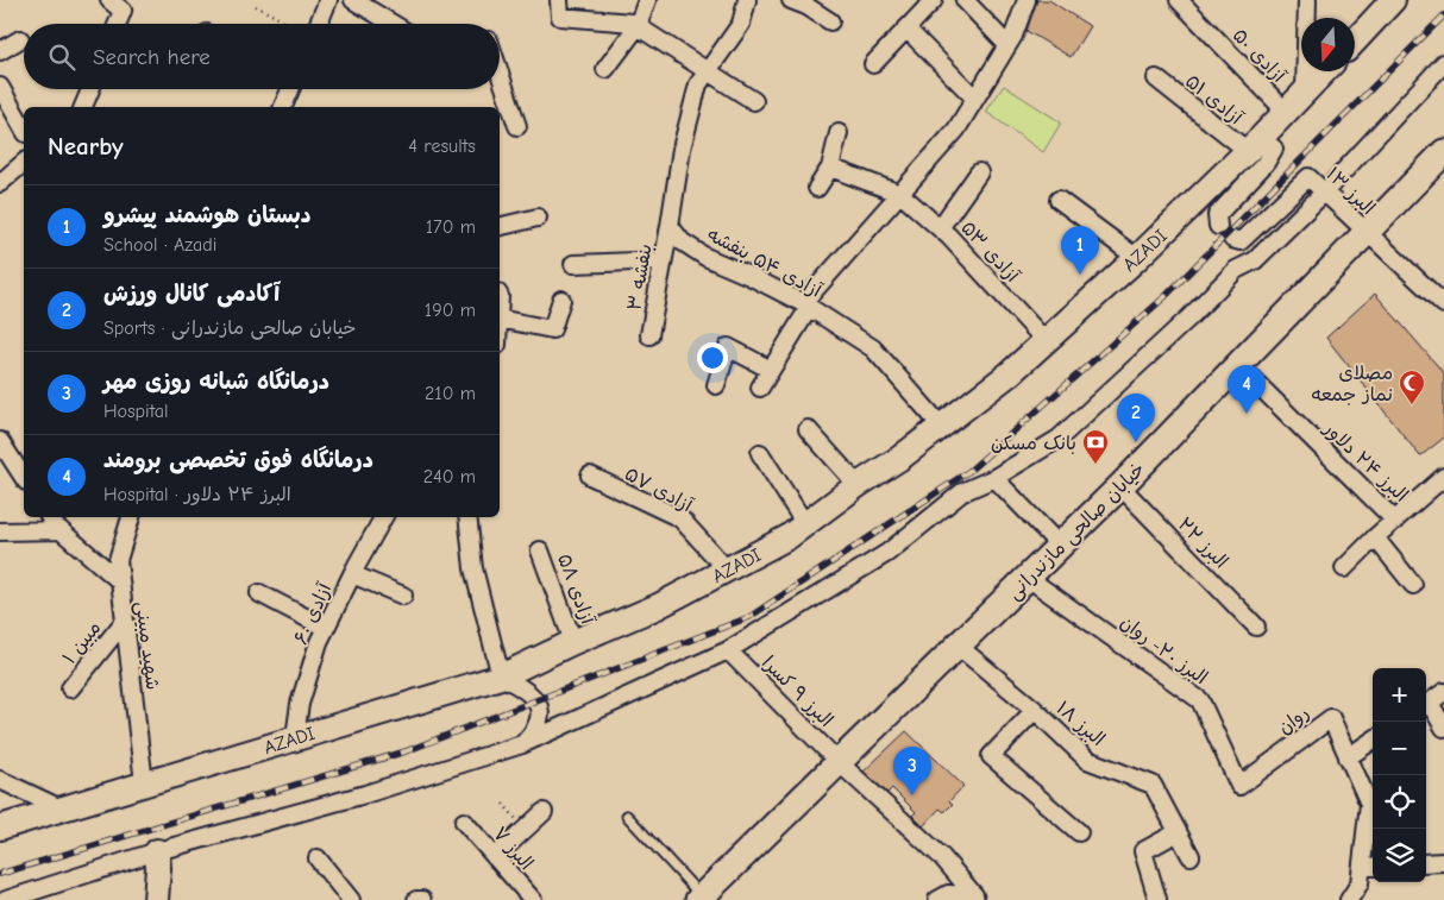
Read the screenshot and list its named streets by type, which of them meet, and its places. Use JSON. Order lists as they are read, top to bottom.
{
  "streets": {
    "main road": ["AZADI", "خیابان صالحی مازندرانی"],
    "street": [
      "آزادی ۵۰",
      "آزادی ۵۱",
      "البرز ۱۳",
      "آزادی ۵۳",
      "آزادی ۵۴ بنفشه",
      "بنفشه ۳",
      "البرز ۲۴ دلاور",
      "آزادی ۵۷",
      "البرز ۲۲",
      "آزادی ۵۸",
      "آزادی ۶۰",
      "مبین ۱",
      "شهید مبینی",
      "البرز ۲۰- روان",
      "البرز ۹ کسرا",
      "روان",
      "البرز ۱۸",
      "البرز ۷"
    ]
  },
  "crossings": [
    ["آزادی ۵۰", "AZADI"],
    ["آزادی ۵۱", "AZADI"],
    ["البرز ۱۳", "خیابان صالحی مازندرانی"],
    ["AZADI", "آزادی ۵۳"],
    ["AZADI", "آزادی ۵۴ بنفشه"],
    ["AZADI", "آزادی ۵۷"],
    ["AZADI", "آزادی ۵۸"],
    ["AZADI", "آزادی ۶۰"],
    ["AZADI", "شهید مبینی"],
    ["آزادی ۵۴ بنفشه", "بنفشه ۳"],
    ["البرز ۲۴ دلاور", "خیابان صالحی مازندرانی"],
    ["خیابان صالحی مازندرانی", "البرز ۲۲"],
    ["خیابان صالحی مازندرانی", "البرز ۲۰- روان"],
    ["خیابان صالحی مازندرانی", "البرز ۹ کسرا"],
    ["خیابان صالحی مازندرانی", "البرز ۱۸"],
    ["مبین ۱", "شهید مبینی"],
    ["البرز ۲۰- روان", "روان"]
  ],
  "places": {
    "mosque": ["مصلای نماز جمعه"],
    "bank": ["بانک مسکن"]
  },
  "north": "bottom",
  "page": {
    "search": "Search here",
    "heading": ["Nearby", "4 results"],
    "list": [
      {
        "mark": "1",
        "name": "دبستان هوشمند پیشرو",
        "note": "School · Azadi",
        "value": "170 m"
      },
      {
        "mark": "2",
        "name": "آکادمی کانال ورزش",
        "note": "Sports · خیابان صالحی مازندرانی",
        "value": "190 m"
      },
      {
        "mark": "3",
        "name": "درمانگاه شبانه روزی مهر",
        "note": "Hospital",
        "value": "210 m"
      },
      {
        "mark": "4",
        "name": "درمانگاه فوق تخصصی برومند",
        "note": "Hospital · البرز ۲۴ دلاور",
        "value": "240 m"
      }
    ],
    "pins": [
      "1",
      "4",
      "2",
      "3"
    ],
    "map_buttons": ["+", "−"]
  }
}
